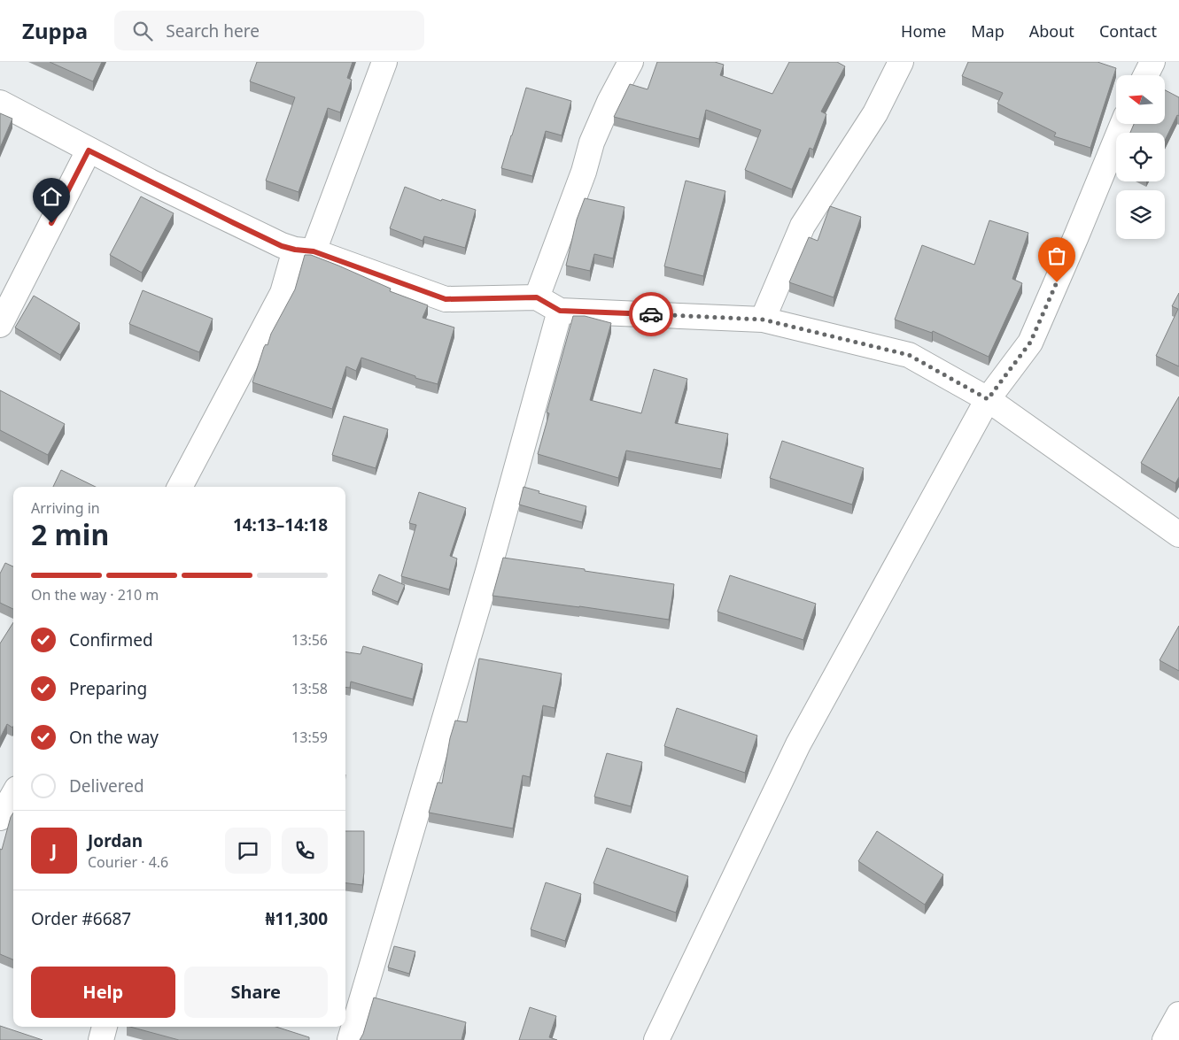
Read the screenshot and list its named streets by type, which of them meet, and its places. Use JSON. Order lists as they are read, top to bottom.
{
  "north": "left",
  "page": {
    "header": "Zuppa",
    "search": "Search here",
    "nav": [
      "Home",
      "Map",
      "About",
      "Contact"
    ],
    "heading": ["2 min", "Arriving in", "14:13–14:18"],
    "panel": [
      "Jordan",
      "Courier · 4.6",
      "Order #6687",
      "₦11,300"
    ],
    "bar": "On the way · 210 m",
    "list": [
      ["Confirmed", "13:56"],
      ["Preparing", "13:58"],
      ["On the way", "13:59"],
      "Delivered"
    ],
    "round": "J",
    "buttons": ["Help", "Share"]
  }
}
